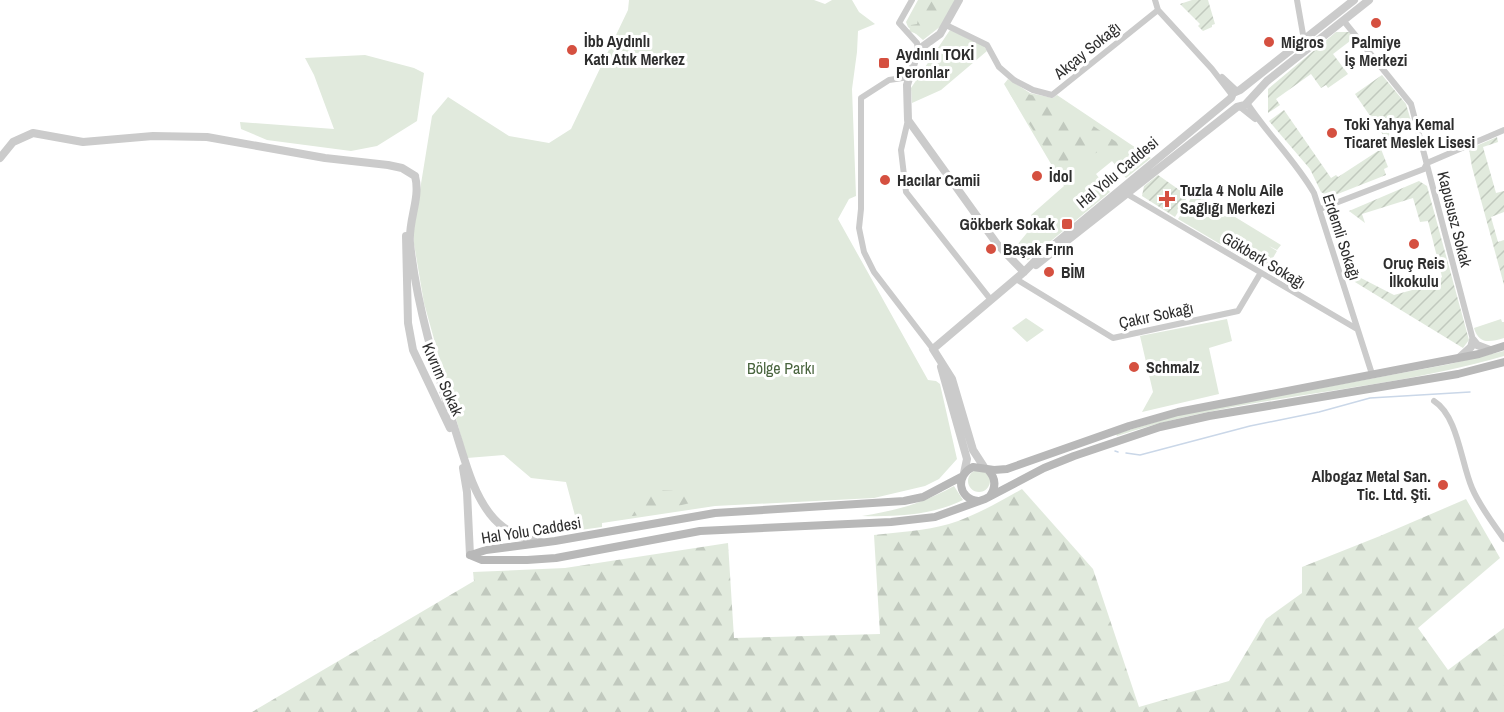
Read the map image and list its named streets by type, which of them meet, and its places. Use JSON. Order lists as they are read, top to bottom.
{
  "streets": {
    "main road": ["Hal Yolu Caddesi"],
    "street": [
      "Akçay Sokağı",
      "Kapususz Sokak",
      "Erdemli Sokağı",
      "Gökberk Sokağı",
      "Çakır Sokağı",
      "Kıvrım Sokak"
    ]
  },
  "crossings": [
    ["Hal Yolu Caddesi", "Kapususz Sokak"],
    ["Hal Yolu Caddesi", "Erdemli Sokağı"],
    ["Hal Yolu Caddesi", "Gökberk Sokağı"],
    ["Hal Yolu Caddesi", "Çakır Sokağı"],
    ["Hal Yolu Caddesi", "Kıvrım Sokak"],
    ["Erdemli Sokağı", "Gökberk Sokağı"],
    ["Gökberk Sokağı", "Çakır Sokağı"]
  ],
  "parks": ["Bölge Parkı"],
  "places": {
    "other": [
      "Palmiye İş Merkezi",
      "Migros",
      "İbb Aydınlı Katı Atık Merkez",
      "Toki Yahya Kemal Ticaret Meslek Lisesi",
      "İdol",
      "Hacılar Camii",
      "Oruç Reis İlkokulu",
      "Başak Fırın",
      "BİM",
      "Schmalz",
      "Albogaz Metal San. Tic. Ltd. Şti."
    ],
    "transit": ["Aydınlı TOKİ Peronlar", "Gökberk Sokak"],
    "health": ["Tuzla 4 Nolu Aile Sağlığı Merkezi"]
  }
}
